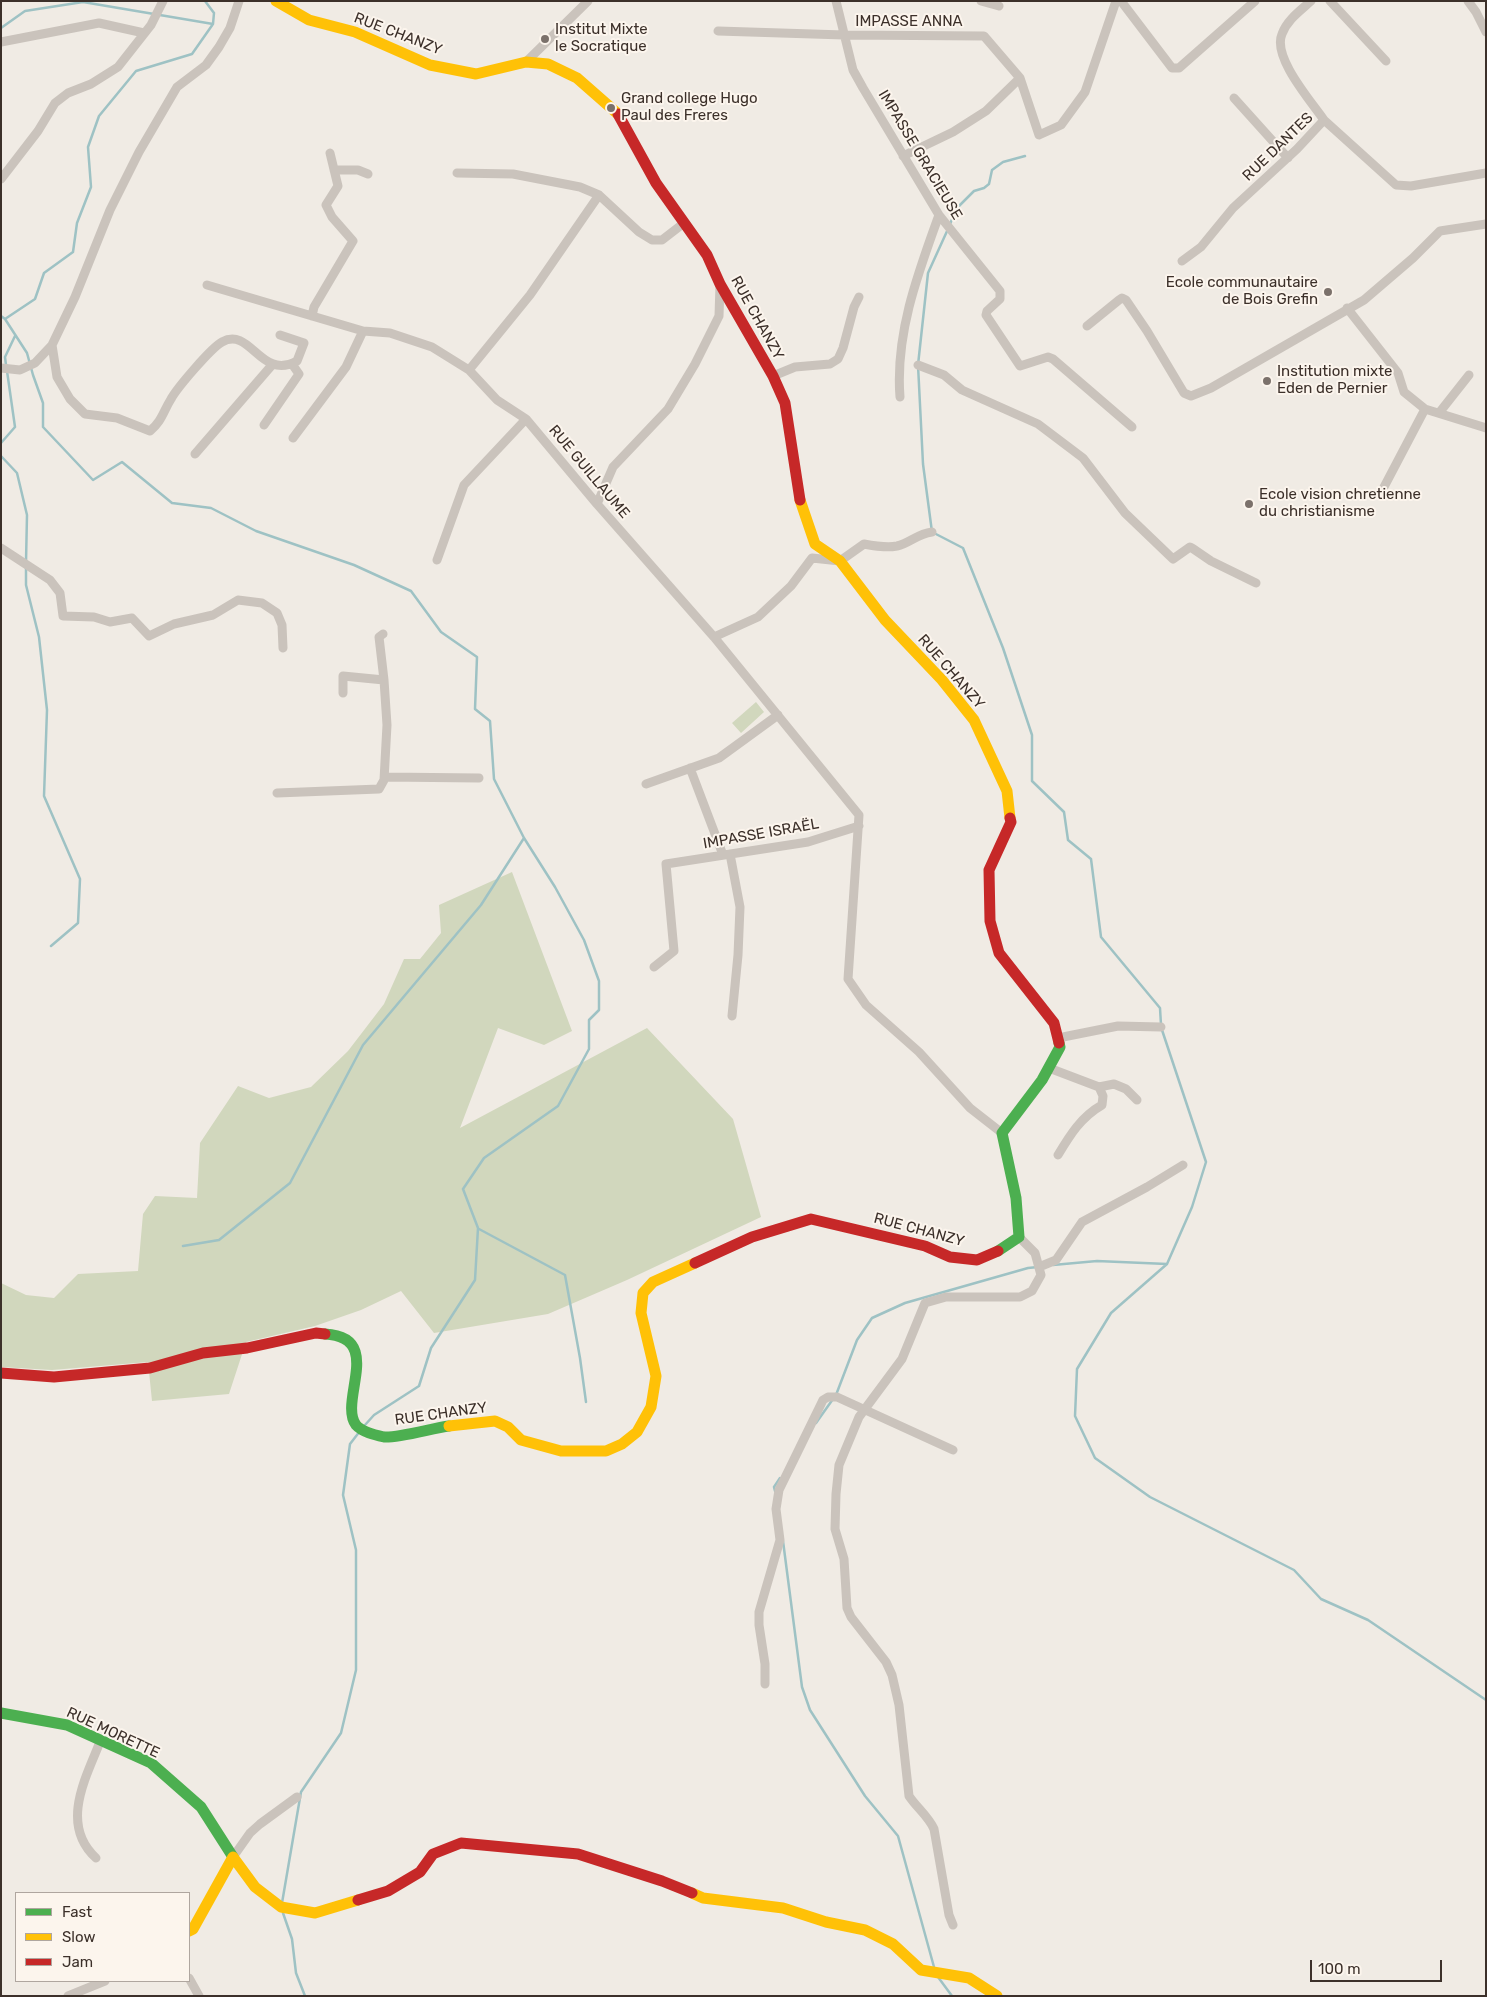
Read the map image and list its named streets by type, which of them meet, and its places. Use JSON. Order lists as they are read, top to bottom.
{
  "streets": {
    "street": [
      "IMPASSE ANNA",
      "RUE CHANZY",
      "RUE DANTES",
      "IMPASSE GRACIEUSE",
      "RUE GUILLAUME",
      "IMPASSE ISRAËL",
      "RUE MORETTE"
    ]
  },
  "crossings": [
    ["IMPASSE ANNA", "IMPASSE GRACIEUSE"],
    ["RUE GUILLAUME", "IMPASSE ISRAËL"]
  ],
  "places": [
    "Institut Mixte le Socratique",
    "Grand college Hugo Paul des Freres",
    "Ecole communautaire de Bois Grefin",
    "Institution mixte Eden de Pernier",
    "Ecole vision chretienne du christianisme"
  ],
  "legend": ["Fast", "Slow", "Jam"],
  "scale_bar": "100 m"
}
